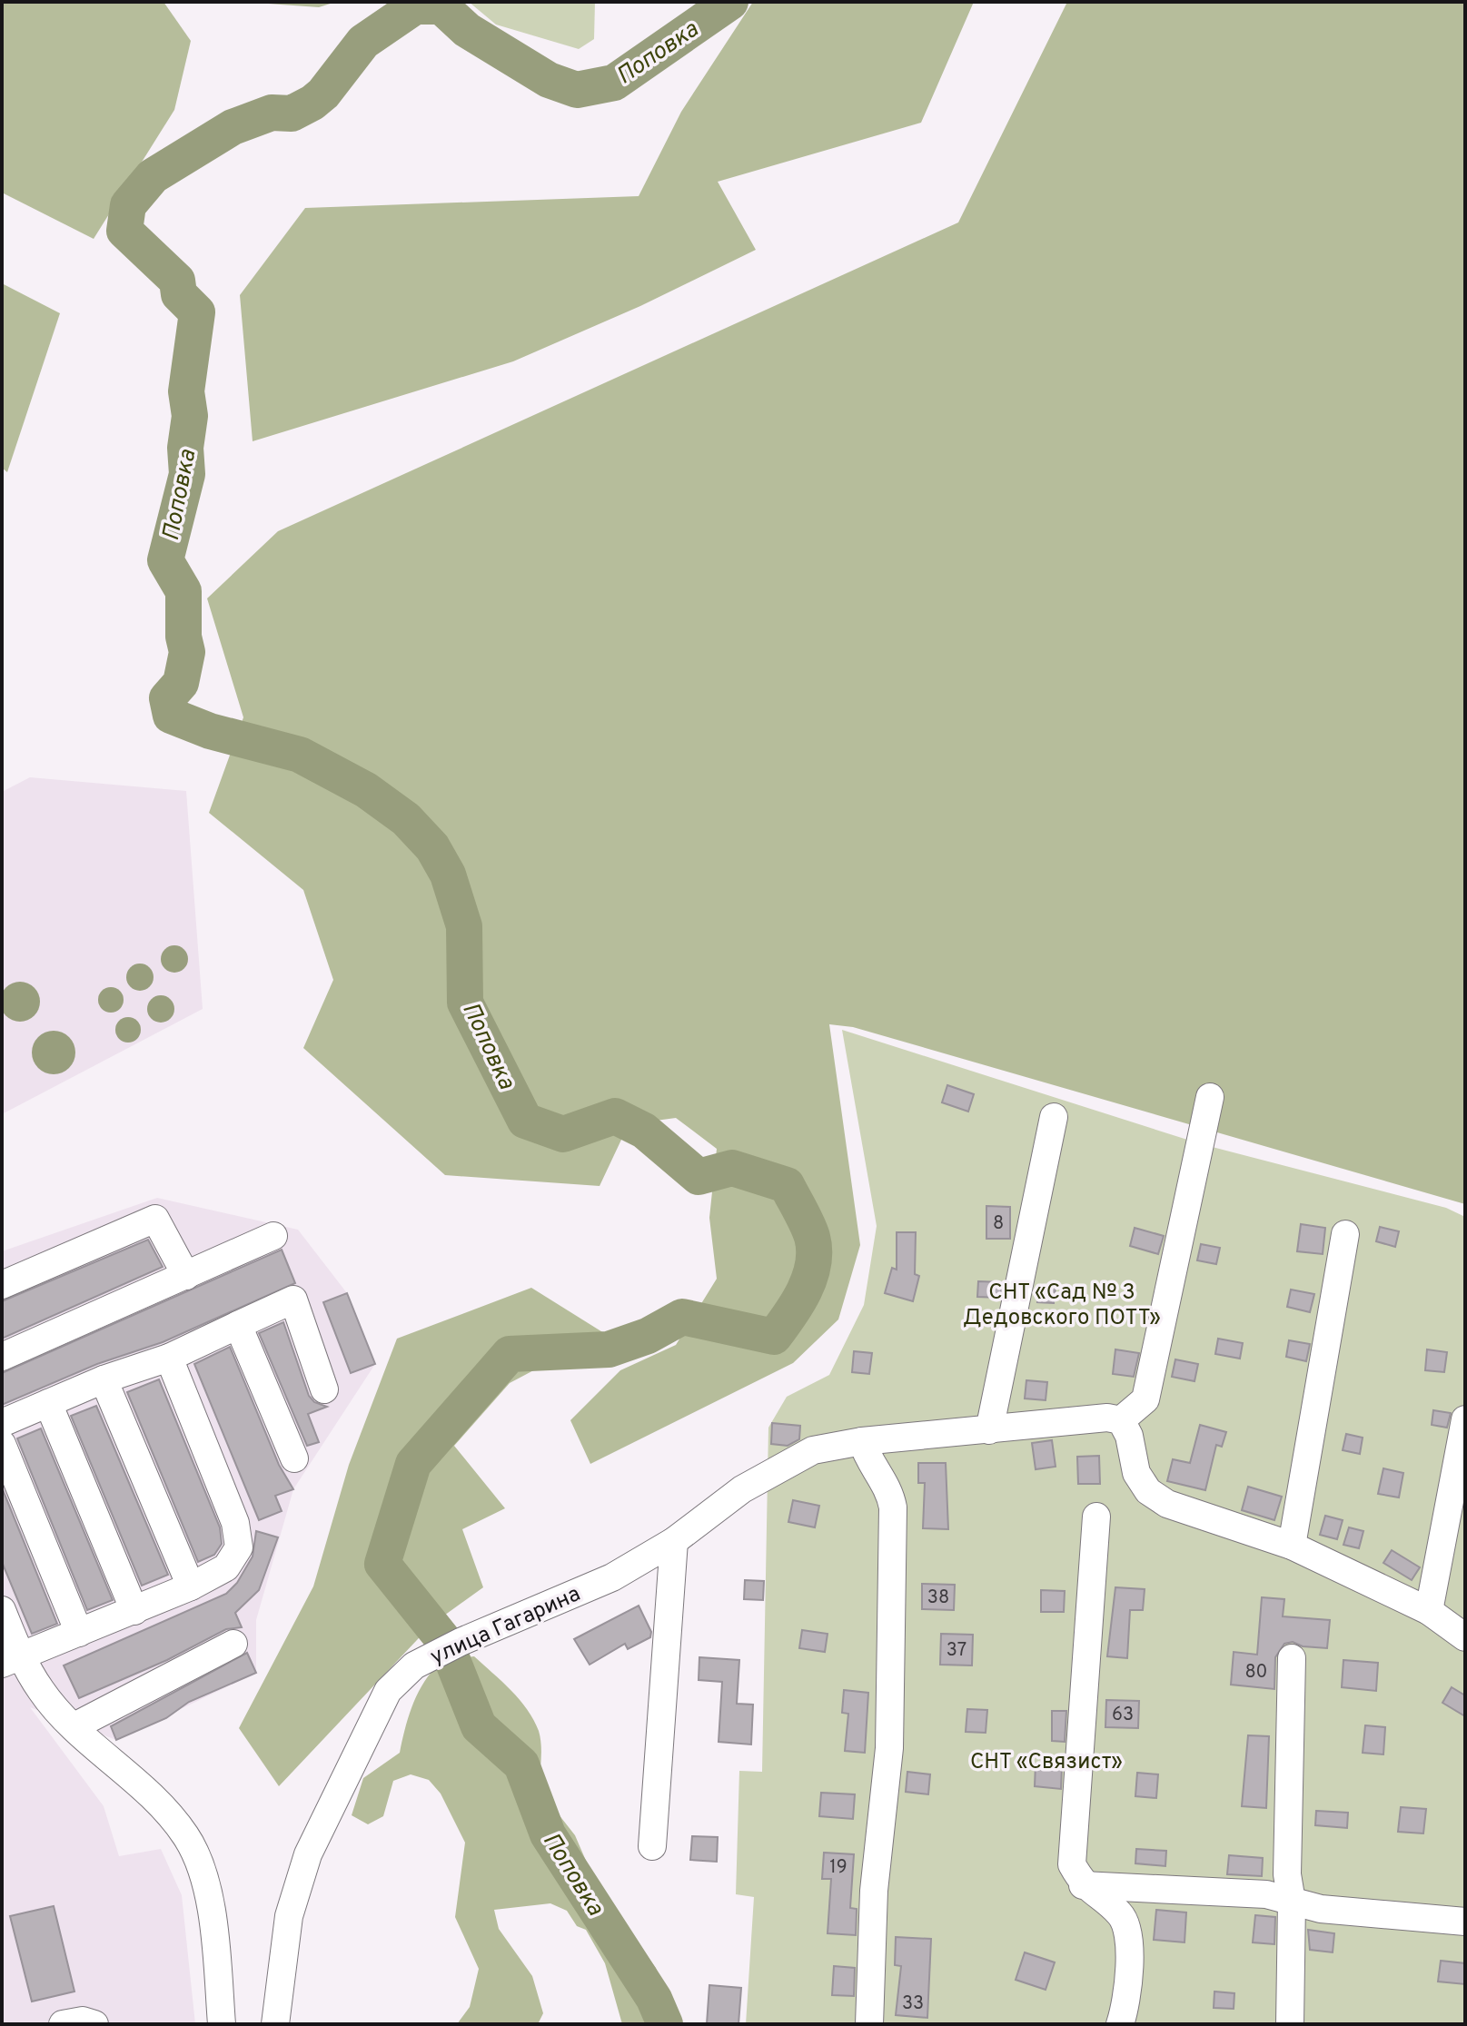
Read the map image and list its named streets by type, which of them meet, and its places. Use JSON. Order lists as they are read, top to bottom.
{
  "streets": {
    "street": ["улица Гагарина"]
  },
  "water": ["Поповка"],
  "parks": ["СНТ «Сад № 3 Дедовского ПОТТ»", "СНТ «Связист»"],
  "house_numbers": [
    "8",
    "38",
    "37",
    "80",
    "63",
    "19",
    "33"
  ]
}
